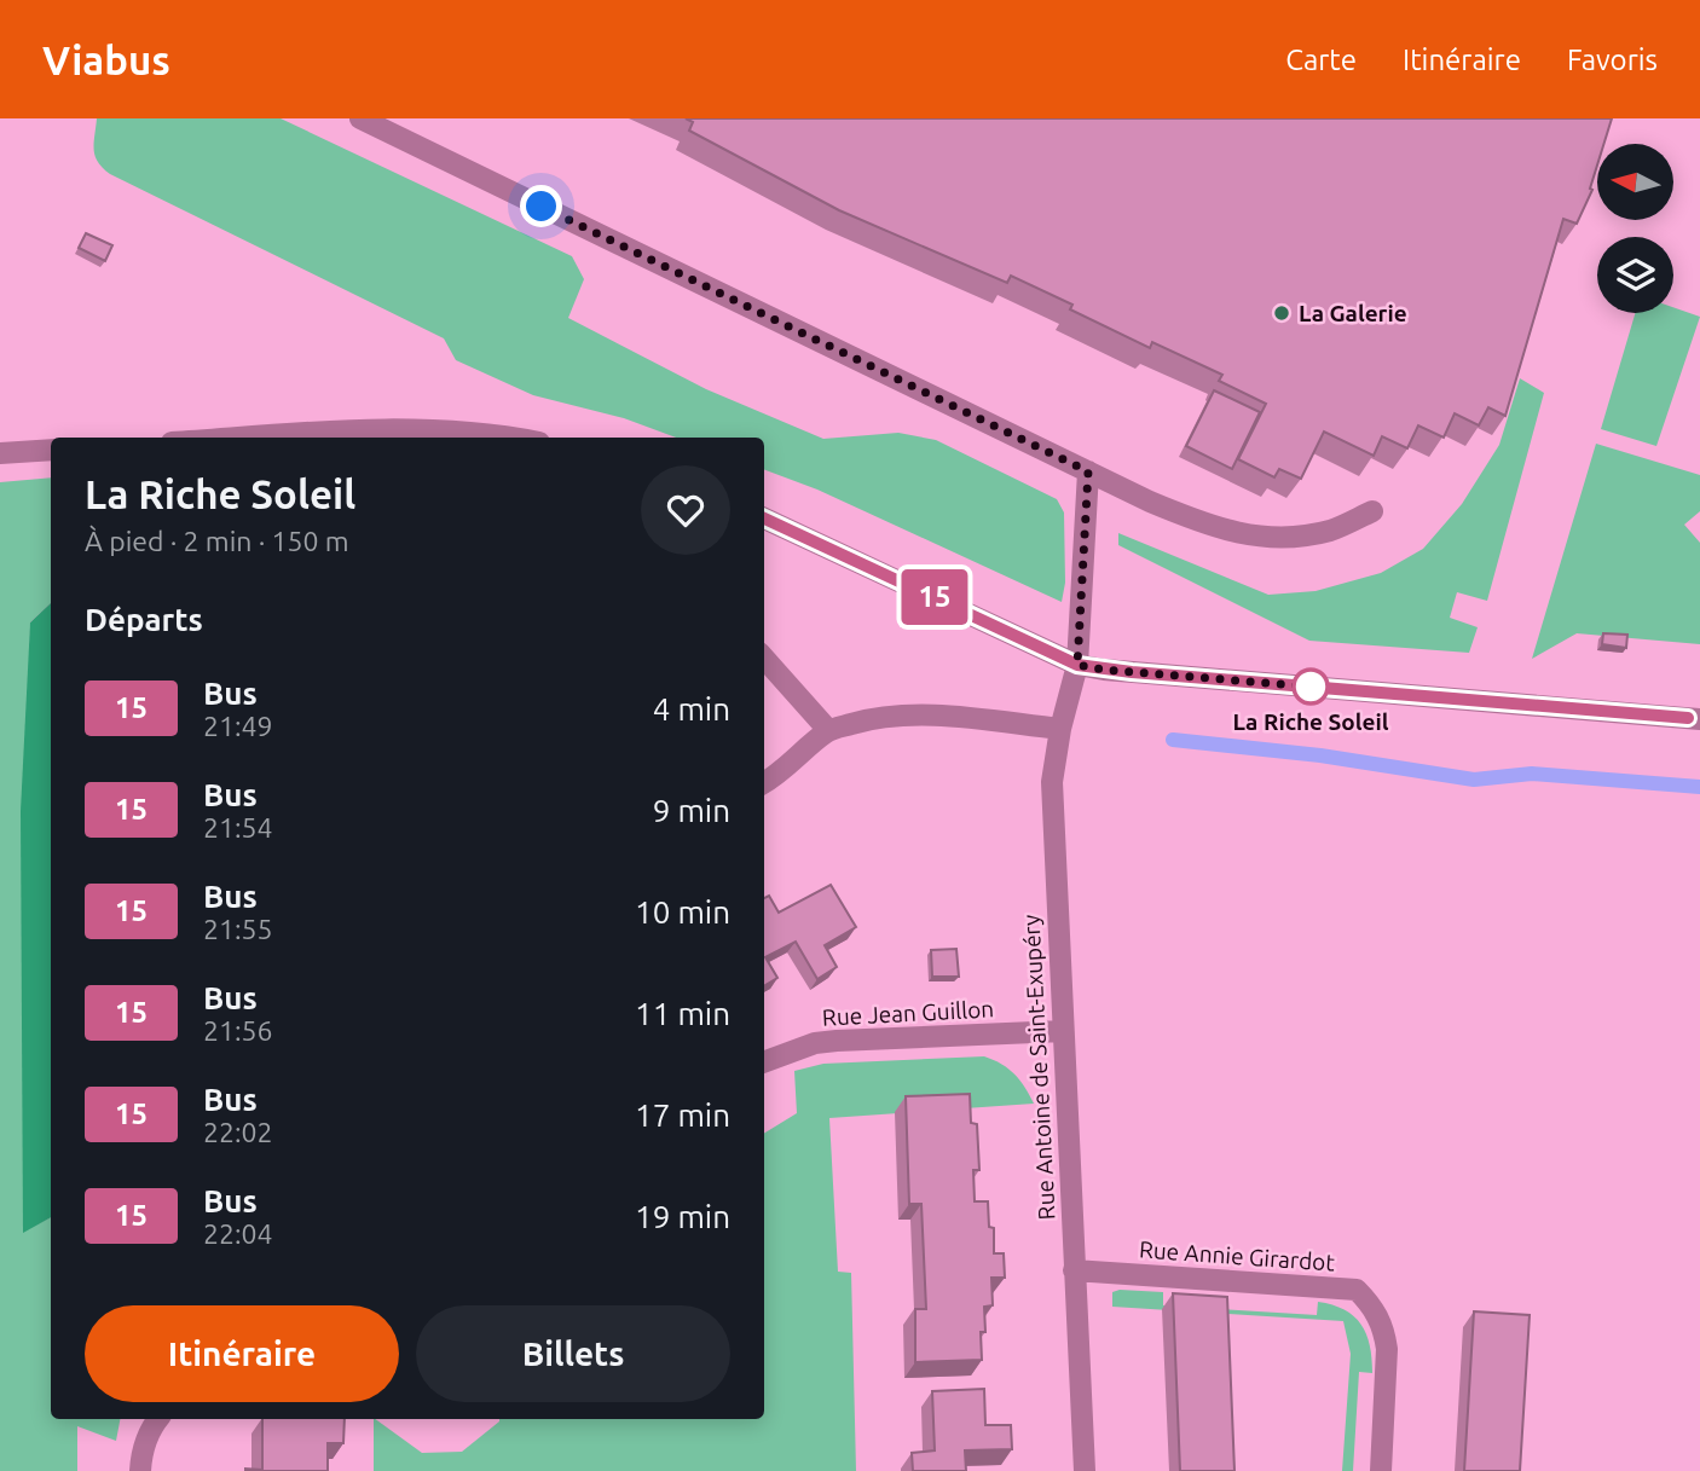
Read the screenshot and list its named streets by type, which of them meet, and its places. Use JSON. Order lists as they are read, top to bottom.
{
  "streets": {
    "street": ["Rue Jean Guillon", "Rue Antoine de Saint-Exupéry", "Rue Annie Girardot"]
  },
  "crossings": [
    ["Rue Jean Guillon", "Rue Antoine de Saint-Exupéry"],
    ["Rue Antoine de Saint-Exupéry", "Rue Annie Girardot"]
  ],
  "places": ["La Galerie", "La Riche Soleil"],
  "lines": ["bus line 15"],
  "north": "left",
  "page": {
    "header": "Viabus",
    "nav": ["Carte", "Itinéraire", "Favoris"],
    "on_map": "15",
    "heading": [
      ["La Riche Soleil", "À pied · 2 min · 150 m"],
      "Départs"
    ],
    "list": [
      {
        "mark": "15",
        "name": "Bus",
        "note": "21:49",
        "value": "4 min"
      },
      {
        "mark": "15",
        "name": "Bus",
        "note": "21:54",
        "value": "9 min"
      },
      {
        "mark": "15",
        "name": "Bus",
        "note": "21:55",
        "value": "10 min"
      },
      {
        "mark": "15",
        "name": "Bus",
        "note": "21:56",
        "value": "11 min"
      },
      {
        "mark": "15",
        "name": "Bus",
        "note": "22:02",
        "value": "17 min"
      },
      {
        "mark": "15",
        "name": "Bus",
        "note": "22:04",
        "value": "19 min"
      }
    ],
    "buttons": ["Itinéraire", "Billets"]
  }
}
